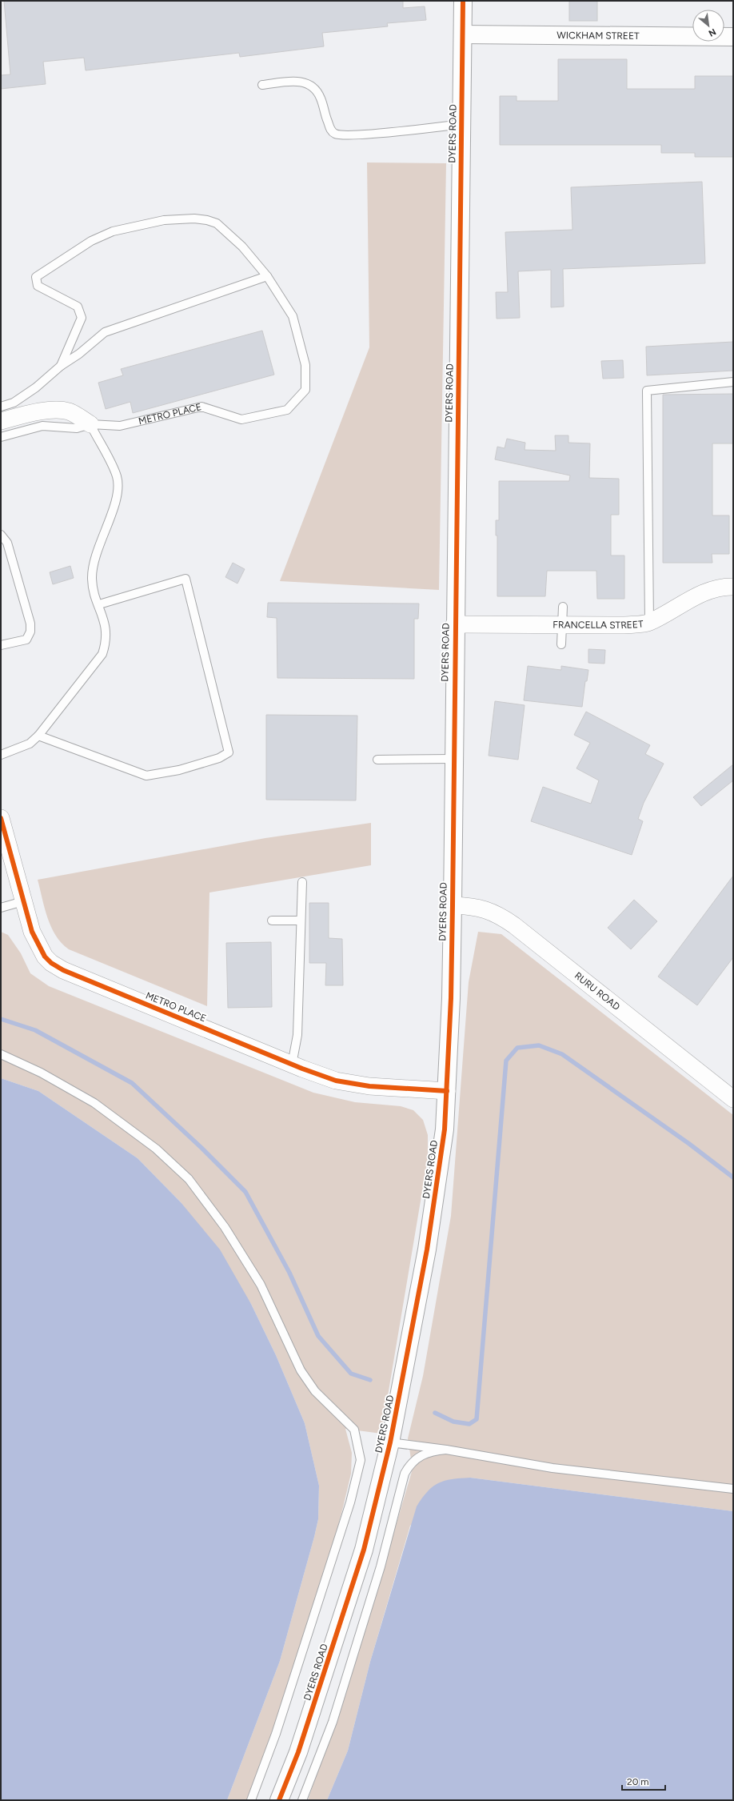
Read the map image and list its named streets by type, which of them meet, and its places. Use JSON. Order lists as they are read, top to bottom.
{
  "streets": {
    "main road": ["WICKHAM STREET", "DYERS ROAD"],
    "street": ["METRO PLACE", "FRANCELLA STREET", "RURU ROAD"]
  },
  "crossings": [
    ["WICKHAM STREET", "DYERS ROAD"],
    ["DYERS ROAD", "METRO PLACE"],
    ["DYERS ROAD", "FRANCELLA STREET"],
    ["DYERS ROAD", "RURU ROAD"]
  ],
  "scale_bar": "20 m",
  "north": "bottom right"
}
